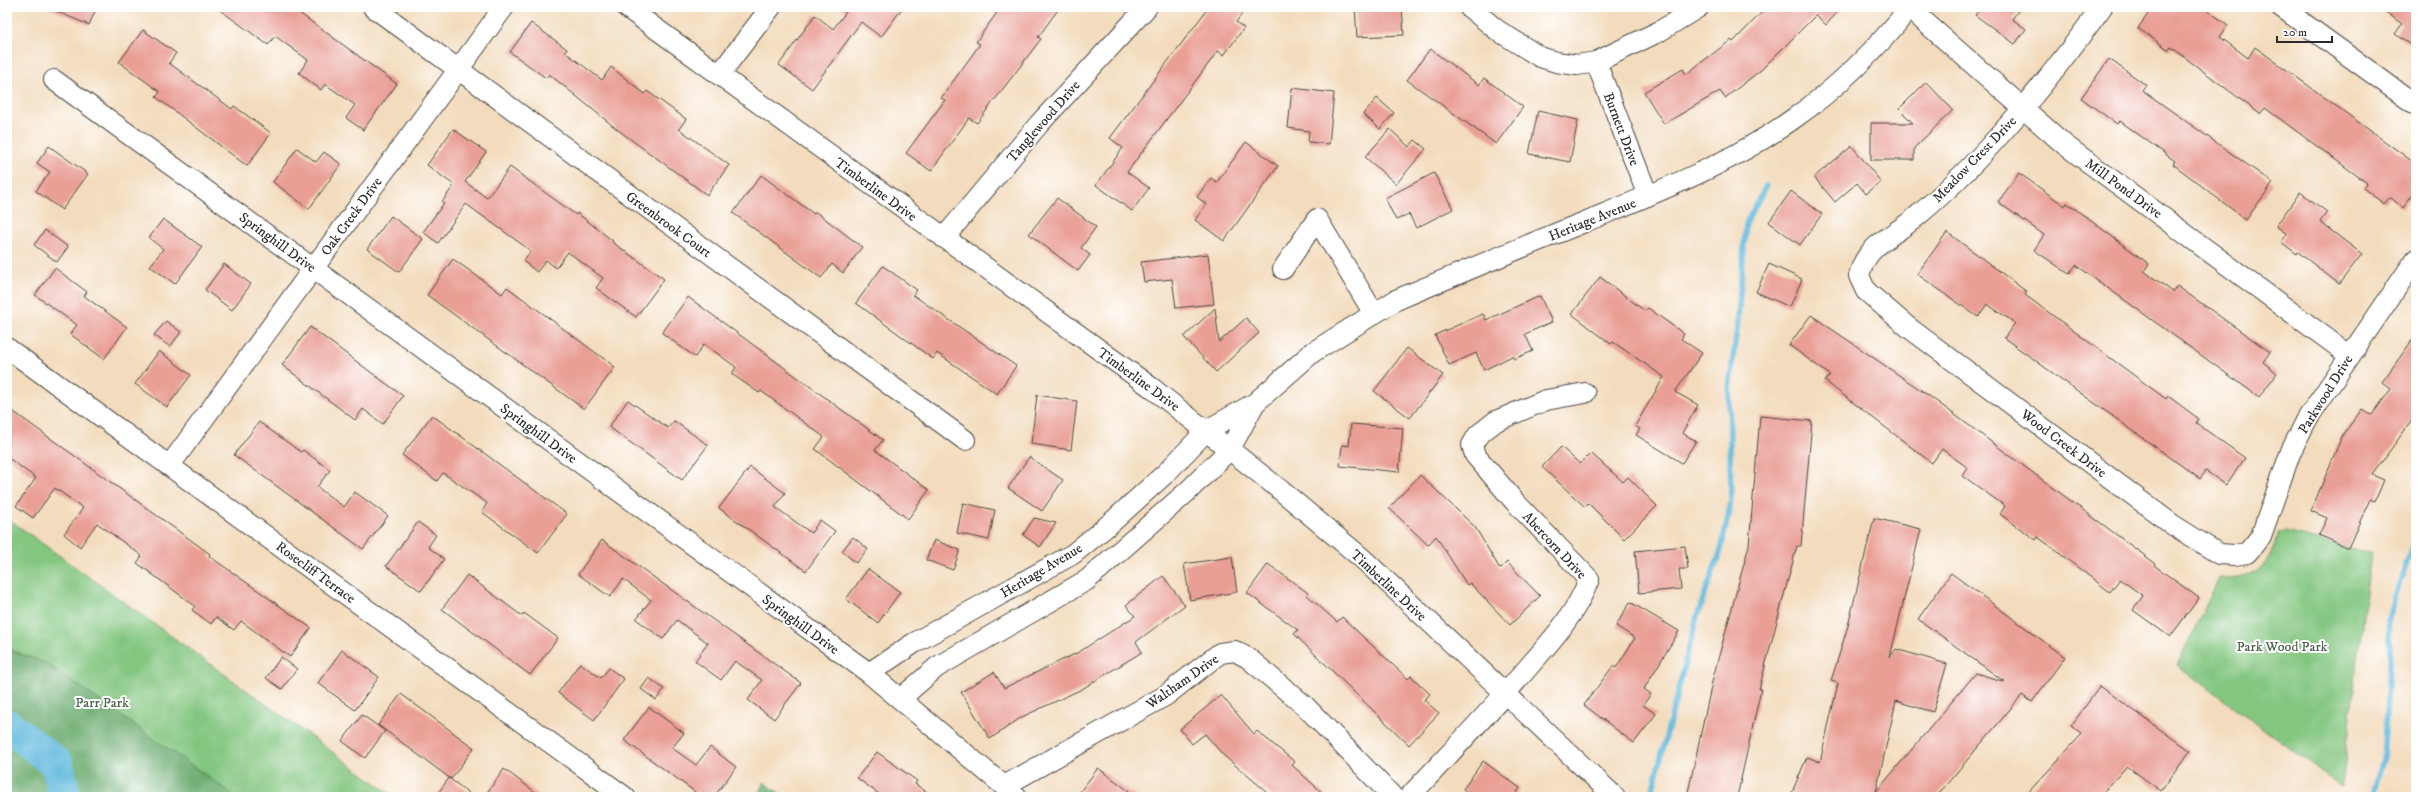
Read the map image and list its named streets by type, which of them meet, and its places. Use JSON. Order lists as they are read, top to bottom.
{
  "streets": {
    "street": [
      "Tanglewood Drive",
      "Burnett Drive",
      "Meadow Crest Drive",
      "Mill Pond Drive",
      "Timberline Drive",
      "Oak Creek Drive",
      "Heritage Avenue",
      "Greenbrook Court",
      "Springhill Drive",
      "Parkwood Drive",
      "Wood Creek Drive",
      "Abercorn Drive",
      "Rosecliff Terrace",
      "Waltham Drive"
    ]
  },
  "crossings": [
    ["Tanglewood Drive", "Timberline Drive"],
    ["Burnett Drive", "Heritage Avenue"],
    ["Meadow Crest Drive", "Mill Pond Drive"],
    ["Meadow Crest Drive", "Wood Creek Drive"],
    ["Mill Pond Drive", "Heritage Avenue"],
    ["Mill Pond Drive", "Parkwood Drive"],
    ["Timberline Drive", "Heritage Avenue"],
    ["Timberline Drive", "Abercorn Drive"],
    ["Oak Creek Drive", "Greenbrook Court"],
    ["Oak Creek Drive", "Springhill Drive"],
    ["Oak Creek Drive", "Rosecliff Terrace"],
    ["Heritage Avenue", "Springhill Drive"],
    ["Springhill Drive", "Waltham Drive"],
    ["Parkwood Drive", "Wood Creek Drive"]
  ],
  "parks": ["Park Wood Park", "Parr Park"],
  "scale_bar": "20 m"
}
